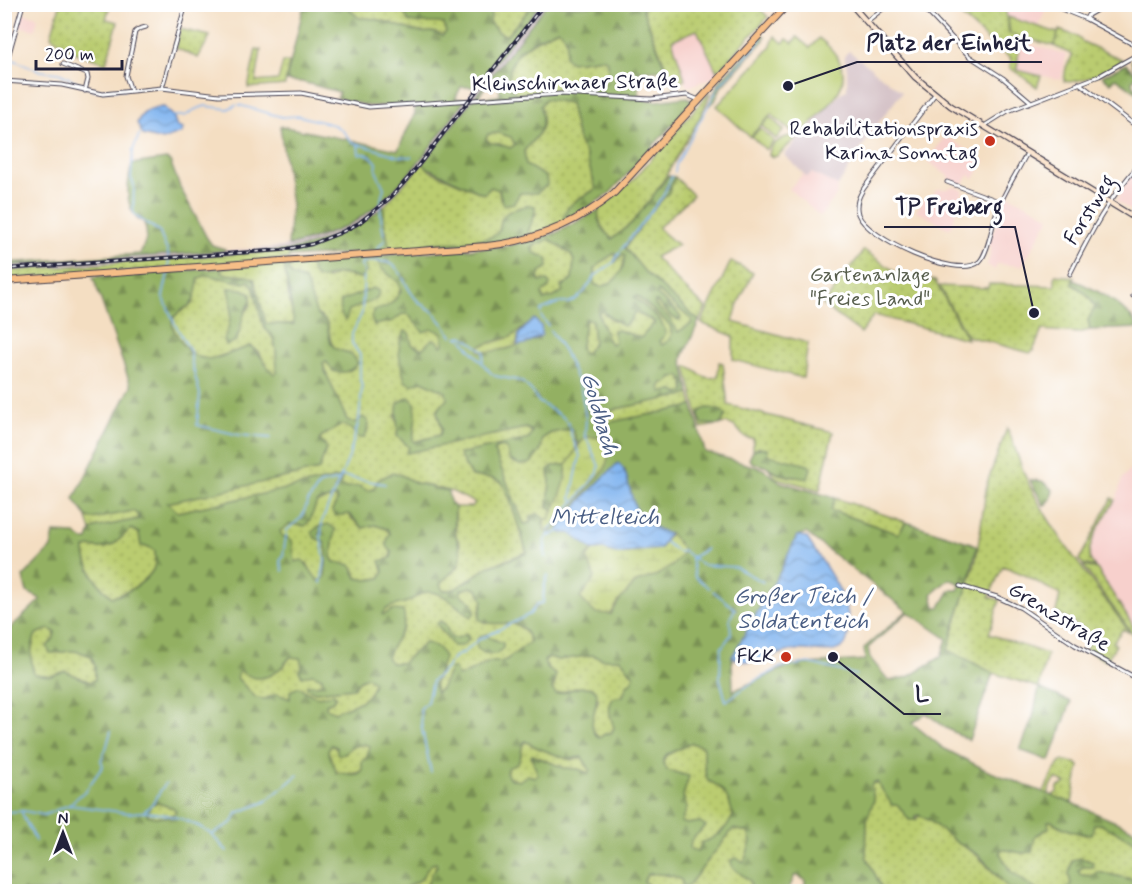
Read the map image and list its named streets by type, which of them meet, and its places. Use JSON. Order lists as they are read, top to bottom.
{
  "streets": {
    "street": ["Kleinschirmaer Straße", "Forstweg", "Grenzstraße"]
  },
  "water": ["Goldbach", "Mittelteich", "Großer Teich / Soldatenteich"],
  "parks": ["Gartenanlage \"Freies Land\""],
  "places": [
    "Platz der Einheit",
    "Rehabilitationspraxis Karina Sonntag",
    "TP Freiberg",
    "FKK",
    "L"
  ],
  "scale_bar": "200 m",
  "north": "top"
}
